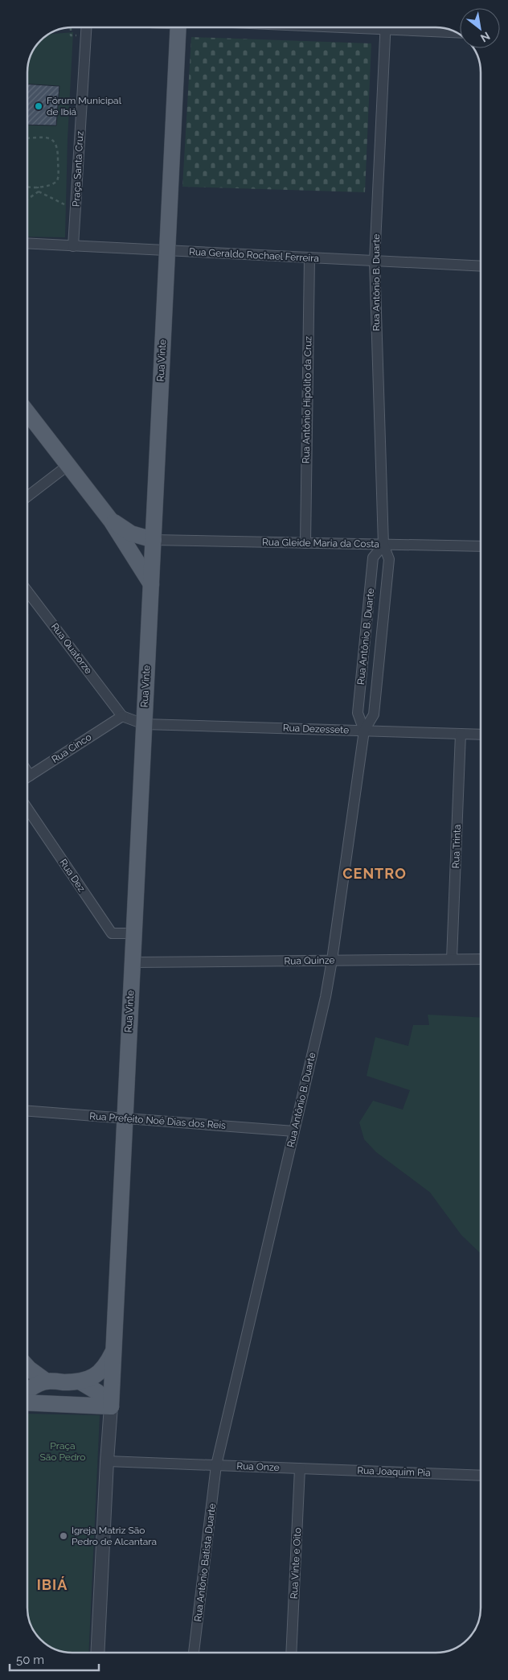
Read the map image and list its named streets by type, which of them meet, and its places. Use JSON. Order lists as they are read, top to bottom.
{
  "streets": {
    "main road": ["Rua Vinte"],
    "street": [
      "Praça Santa Cruz",
      "Rua Geraldo Rochael Ferreira",
      "Rua Antônio B. Duarte",
      "Rua Antônio Hipólito da Cruz",
      "Rua Gleide Maria da Costa",
      "Rua Quatorze",
      "Rua Dezessete",
      "Rua Cinco",
      "Rua Trinta",
      "Rua Dez",
      "Rua Quinze",
      "Rua Prefeito Noé Dias dos Reis",
      "Rua Onze",
      "Rua Joaquim Pia",
      "Rua Antônio Batista Duarte",
      "Rua Vinte e Oito"
    ]
  },
  "crossings": [
    ["Praça Santa Cruz", "Rua Geraldo Rochael Ferreira"],
    ["Rua Geraldo Rochael Ferreira", "Rua Antônio B. Duarte"],
    ["Rua Geraldo Rochael Ferreira", "Rua Vinte"],
    ["Rua Geraldo Rochael Ferreira", "Rua Antônio Hipólito da Cruz"],
    ["Rua Antônio B. Duarte", "Rua Gleide Maria da Costa"],
    ["Rua Antônio B. Duarte", "Rua Dezessete"],
    ["Rua Antônio B. Duarte", "Rua Quinze"],
    ["Rua Antônio B. Duarte", "Rua Prefeito Noé Dias dos Reis"],
    ["Rua Antônio B. Duarte", "Rua Onze"],
    ["Rua Antônio B. Duarte", "Rua Antônio Batista Duarte"],
    ["Rua Vinte", "Rua Gleide Maria da Costa"],
    ["Rua Vinte", "Rua Dezessete"],
    ["Rua Vinte", "Rua Dez"],
    ["Rua Vinte", "Rua Quinze"],
    ["Rua Vinte", "Rua Prefeito Noé Dias dos Reis"],
    ["Rua Antônio Hipólito da Cruz", "Rua Gleide Maria da Costa"],
    ["Rua Quatorze", "Rua Dezessete"],
    ["Rua Quatorze", "Rua Cinco"],
    ["Rua Dezessete", "Rua Cinco"],
    ["Rua Dezessete", "Rua Trinta"],
    ["Rua Trinta", "Rua Quinze"],
    ["Rua Onze", "Rua Joaquim Pia"],
    ["Rua Onze", "Rua Antônio Batista Duarte"],
    ["Rua Onze", "Rua Vinte e Oito"],
    ["Rua Joaquim Pia", "Rua Vinte e Oito"]
  ],
  "districts": ["CENTRO", "IBIÁ"],
  "parks": ["Praça São Pedro"],
  "places": ["Fórum Municipal de Ibiá", "Igreja Matriz São Pedro de Alcantara"],
  "scale_bar": "50 m",
  "north": "bottom right"
}
